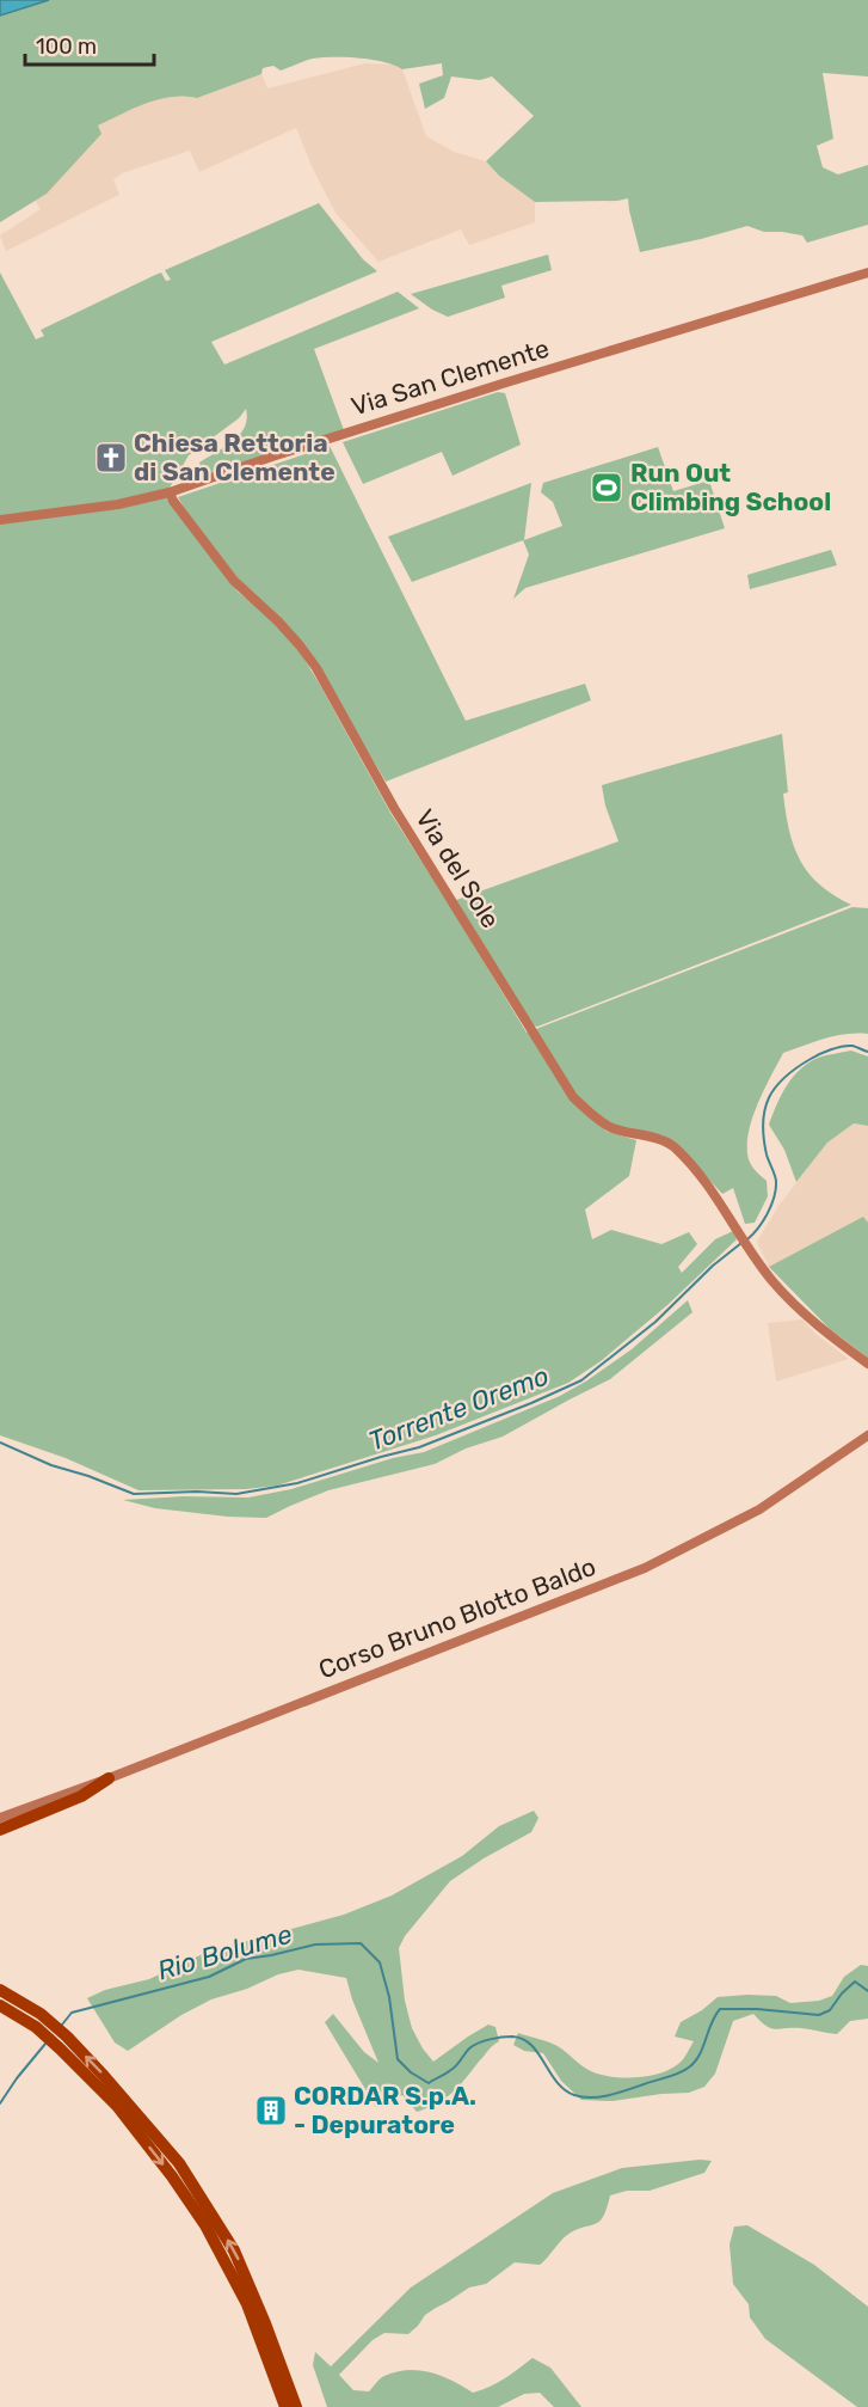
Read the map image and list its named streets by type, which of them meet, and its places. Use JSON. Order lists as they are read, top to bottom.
{
  "streets": {
    "street": ["Via San Clemente", "Via del Sole", "Corso Bruno Blotto Baldo"]
  },
  "crossings": [
    ["Via San Clemente", "Via del Sole"]
  ],
  "water": ["Torrente Oremo", "Rio Bolume"],
  "places": {
    "church": ["Chiesa Rettoria di San Clemente"],
    "sports": ["Run Out Climbing School"],
    "building": ["CORDAR S.p.A. - Depuratore"]
  },
  "scale_bar": "100 m"
}
